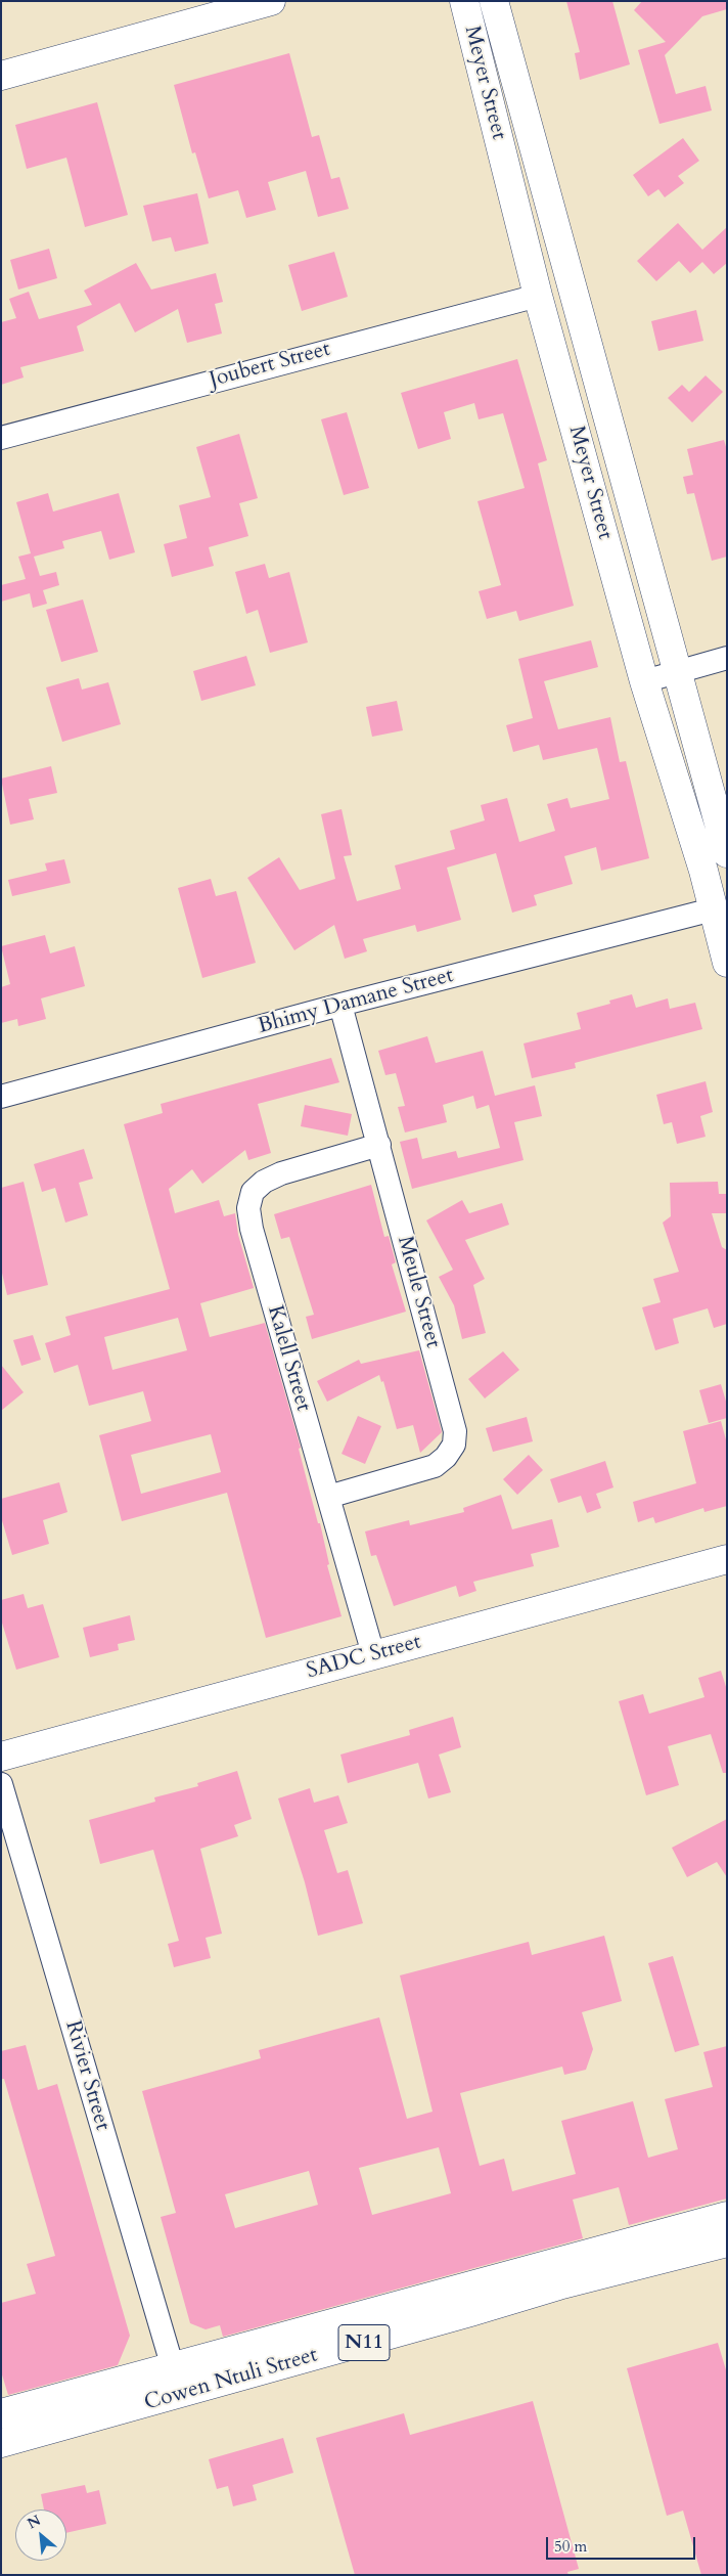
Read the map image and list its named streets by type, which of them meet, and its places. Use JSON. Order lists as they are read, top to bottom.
{
  "streets": {
    "main road": [
      "Meyer Street",
      "SADC Street",
      "N11",
      "Cowen Ntuli Street"
    ],
    "street": [
      "Joubert Street",
      "Bhimy Damane Street",
      "Meule Street",
      "Kalell Street",
      "Rivier Street"
    ]
  },
  "crossings": [
    ["Meyer Street", "Joubert Street"],
    ["Meyer Street", "Bhimy Damane Street"],
    ["Bhimy Damane Street", "Meule Street"],
    ["Meule Street", "Kalell Street"],
    ["Kalell Street", "SADC Street"],
    ["Rivier Street", "Cowen Ntuli Street"]
  ],
  "scale_bar": "50 m",
  "north": "top left"
}
